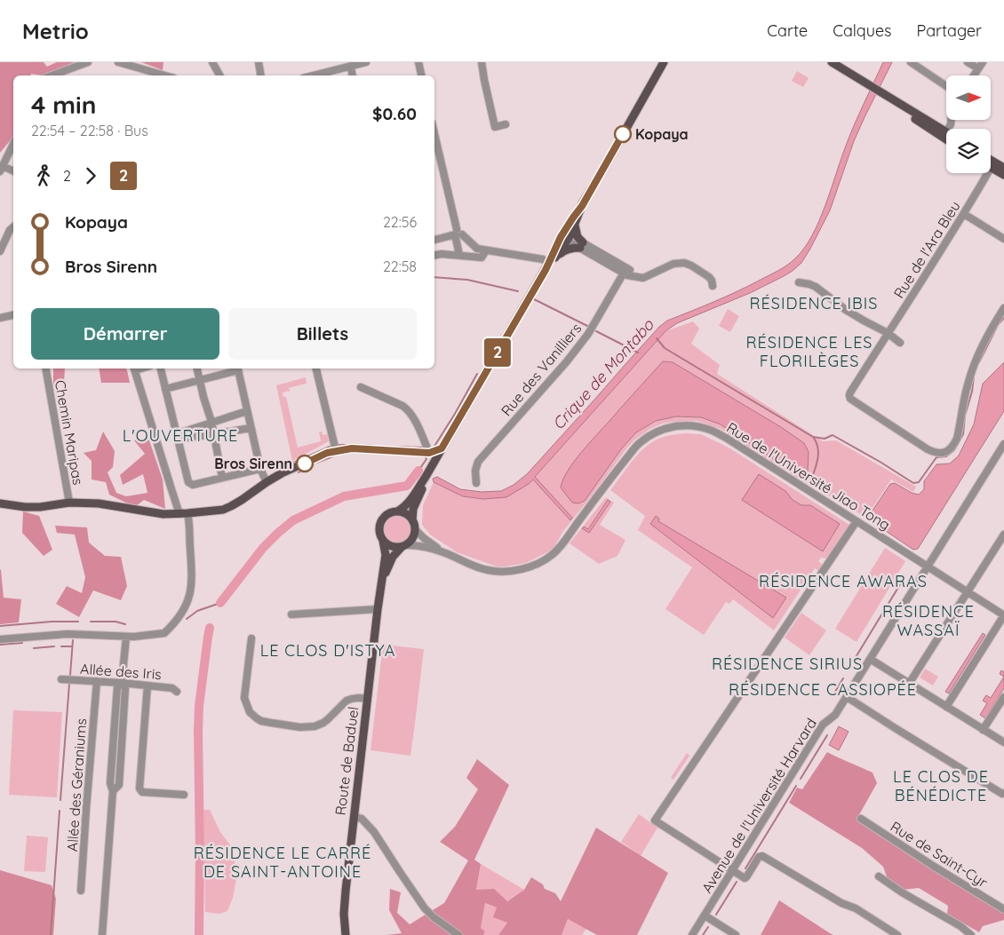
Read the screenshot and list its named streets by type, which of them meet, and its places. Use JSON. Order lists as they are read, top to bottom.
{
  "streets": {
    "main road": ["Route de Baduel"],
    "street": [
      "Rue de l'Ara Bleu",
      "Rue des Vanilliers",
      "Chemin Maripas",
      "Rue de l'Université Jiao Tong",
      "Allée des Iris",
      "Allée des Géraniums",
      "Avenue de l'Université Harvard",
      "Rue de Saint-Cyr"
    ]
  },
  "crossings": [
    ["Rue de l'Université Jiao Tong", "Avenue de l'Université Harvard"],
    ["Allée des Iris", "Allée des Géraniums"]
  ],
  "districts": [
    "RÉSIDENCE IBIS",
    "RÉSIDENCE LES FLORILÈGES",
    "L'OUVERTURE",
    "RÉSIDENCE AWARAS",
    "RÉSIDENCE WASSAÏ",
    "LE CLOS D'ISTYA",
    "RÉSIDENCE SIRIUS",
    "RÉSIDENCE CASSIOPÉE",
    "LE CLOS DE BÉNÉDICTE",
    "RÉSIDENCE LE CARRÉ DE SAINT-ANTOINE"
  ],
  "water": ["Crique de Montabo"],
  "places": ["Kopaya", "Bros Sirenn"],
  "lines": ["bus line 2"],
  "north": "right",
  "page": {
    "header": "Metrio",
    "nav": ["Carte", "Calques", "Partager"],
    "on_map": "2",
    "heading": ["4 min", "22:54 – 22:58 · Bus", "$0.60"],
    "legs": ["2", "2"],
    "list": [
      {
        "name": "Kopaya",
        "value": "22:56"
      },
      {
        "name": "Bros Sirenn",
        "value": "22:58"
      }
    ],
    "buttons": ["Démarrer", "Billets"]
  }
}
